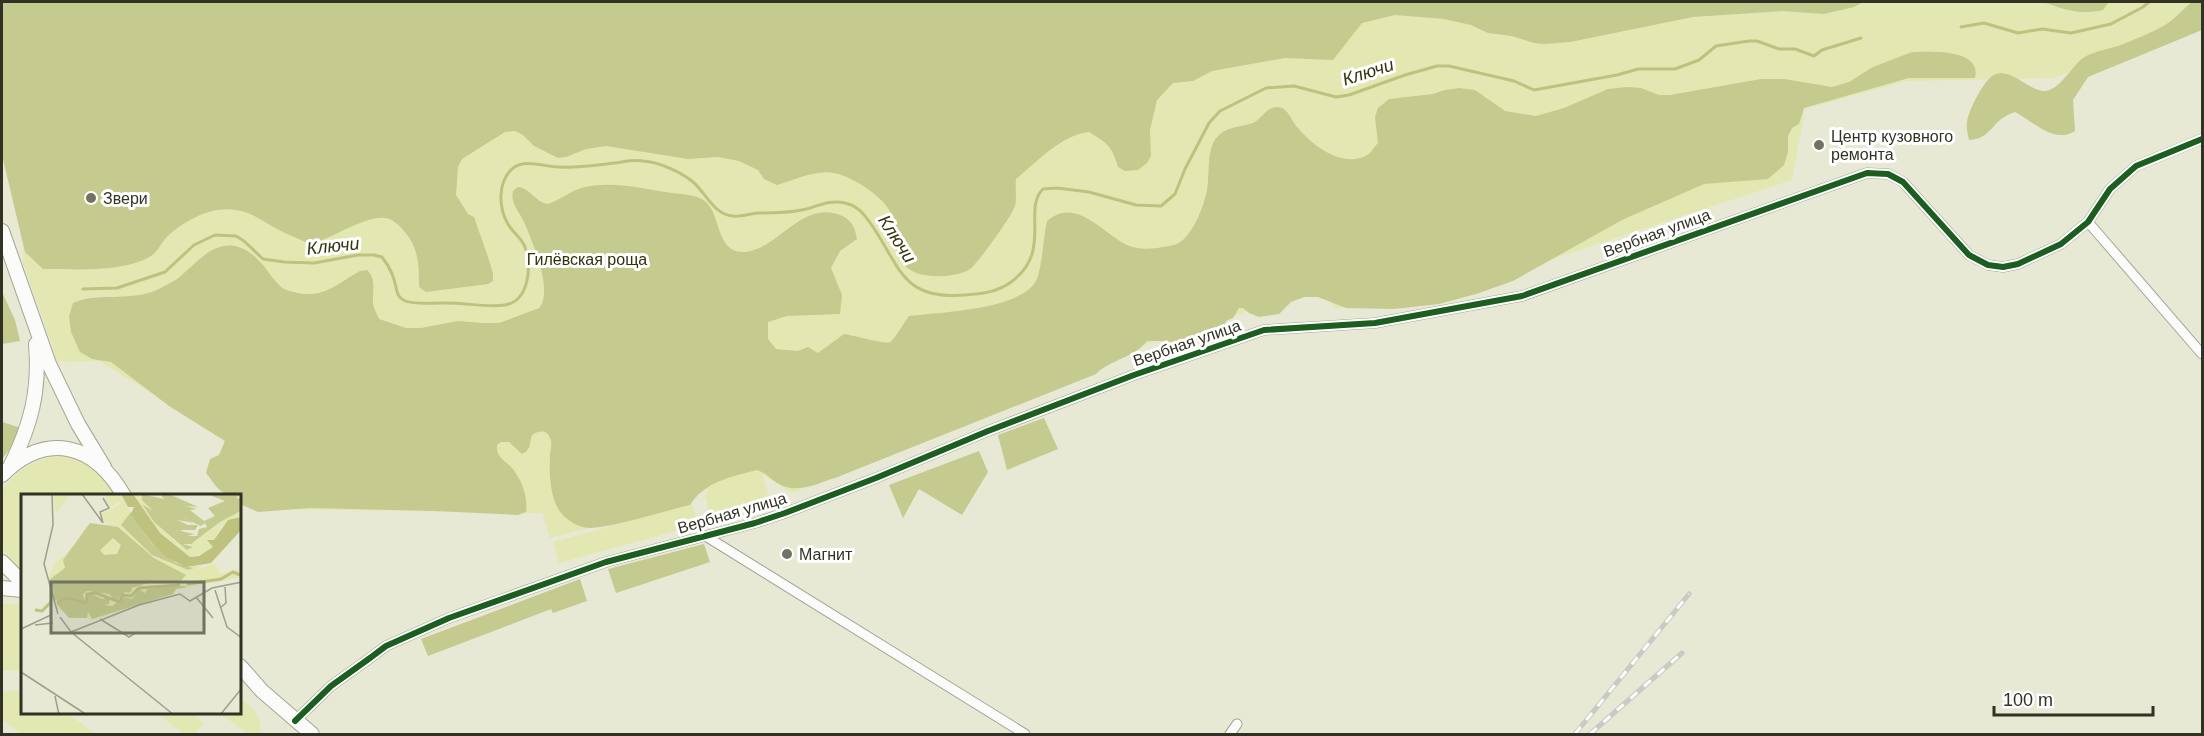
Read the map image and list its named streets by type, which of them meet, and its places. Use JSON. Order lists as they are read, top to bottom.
{
  "streets": {
    "street": ["Вербная улица"]
  },
  "water": ["Ключи"],
  "parks": ["Гилёвская роща"],
  "places": ["Центр кузовного ремонта", "Звери", "Магнит"],
  "scale_bar": "100 m"
}
